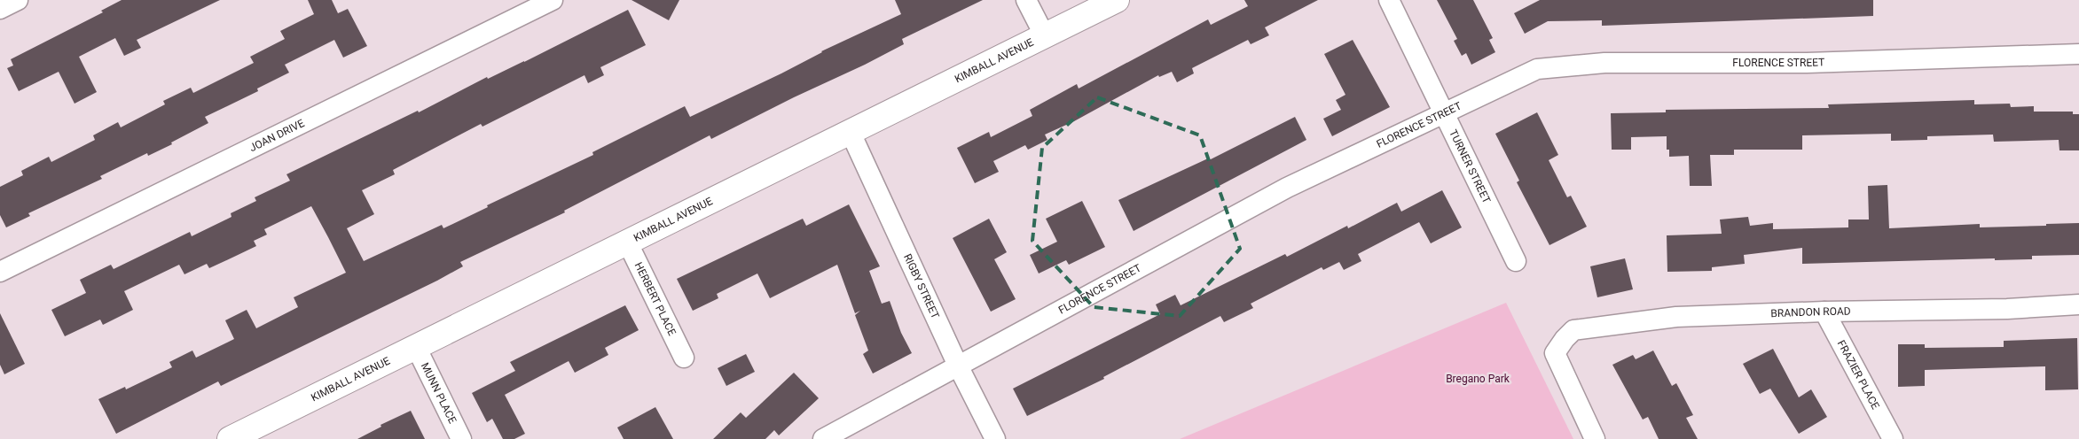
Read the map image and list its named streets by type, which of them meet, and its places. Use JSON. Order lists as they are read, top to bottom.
{
  "streets": {
    "street": [
      "KIMBALL AVENUE",
      "FLORENCE STREET",
      "JOAN DRIVE",
      "TURNER STREET",
      "RIGBY STREET",
      "HERBERT PLACE",
      "BRANDON ROAD",
      "FRAZIER PLACE",
      "MUNN PLACE"
    ]
  },
  "crossings": [
    ["KIMBALL AVENUE", "RIGBY STREET"],
    ["KIMBALL AVENUE", "HERBERT PLACE"],
    ["KIMBALL AVENUE", "MUNN PLACE"],
    ["FLORENCE STREET", "TURNER STREET"],
    ["FLORENCE STREET", "RIGBY STREET"],
    ["BRANDON ROAD", "FRAZIER PLACE"]
  ],
  "parks": ["Bregano Park"]
}
